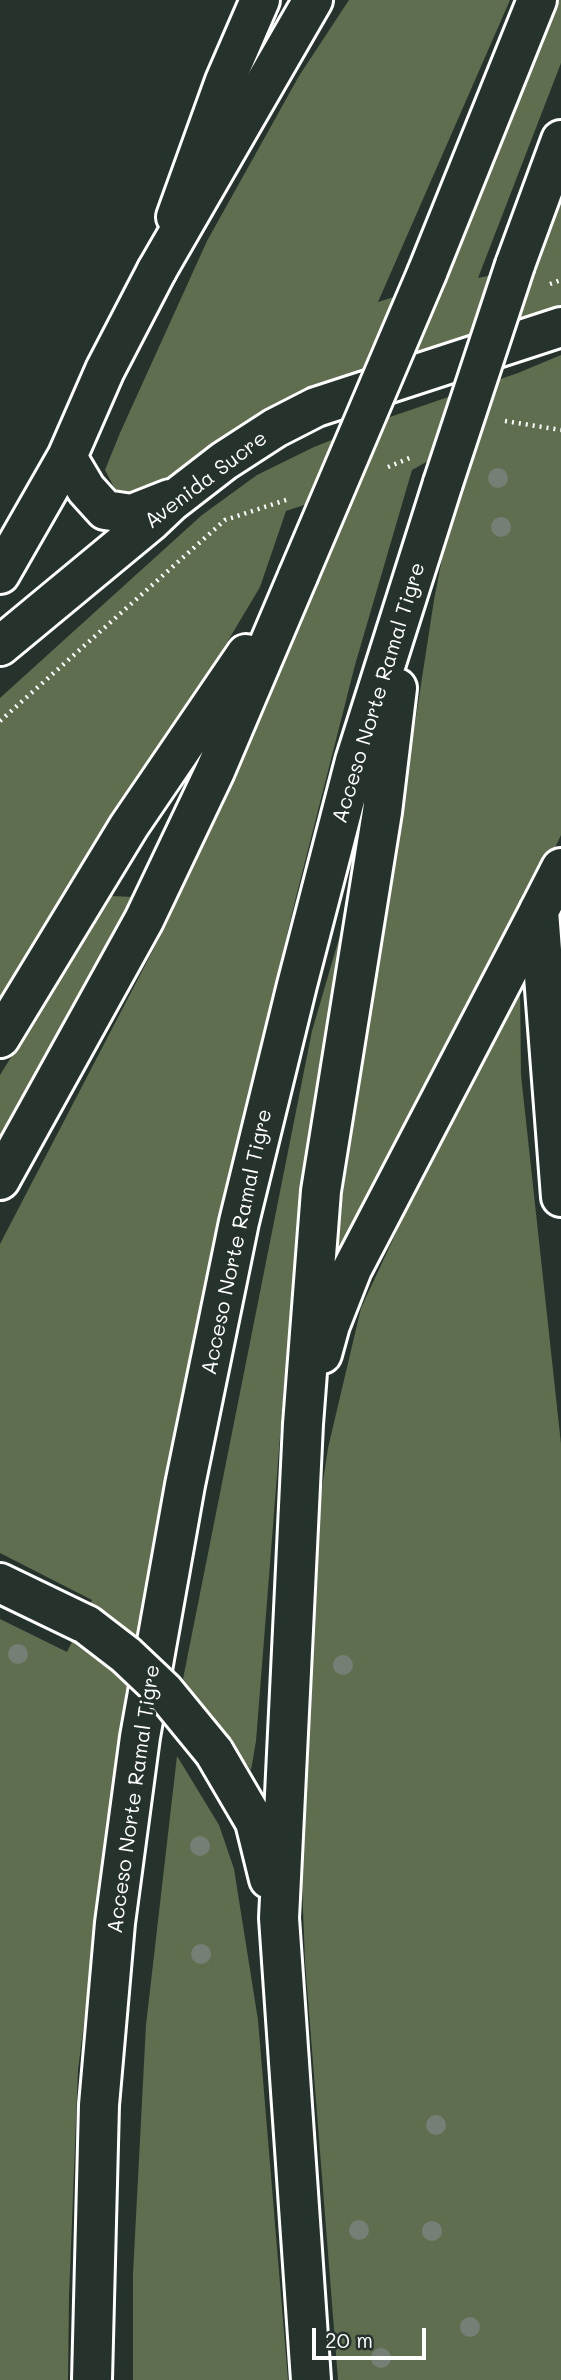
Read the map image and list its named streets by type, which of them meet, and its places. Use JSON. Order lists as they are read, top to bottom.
{
  "streets": {
    "main road": ["Avenida Sucre", "Acceso Norte Ramal Tigre"]
  },
  "scale_bar": "20 m"
}
